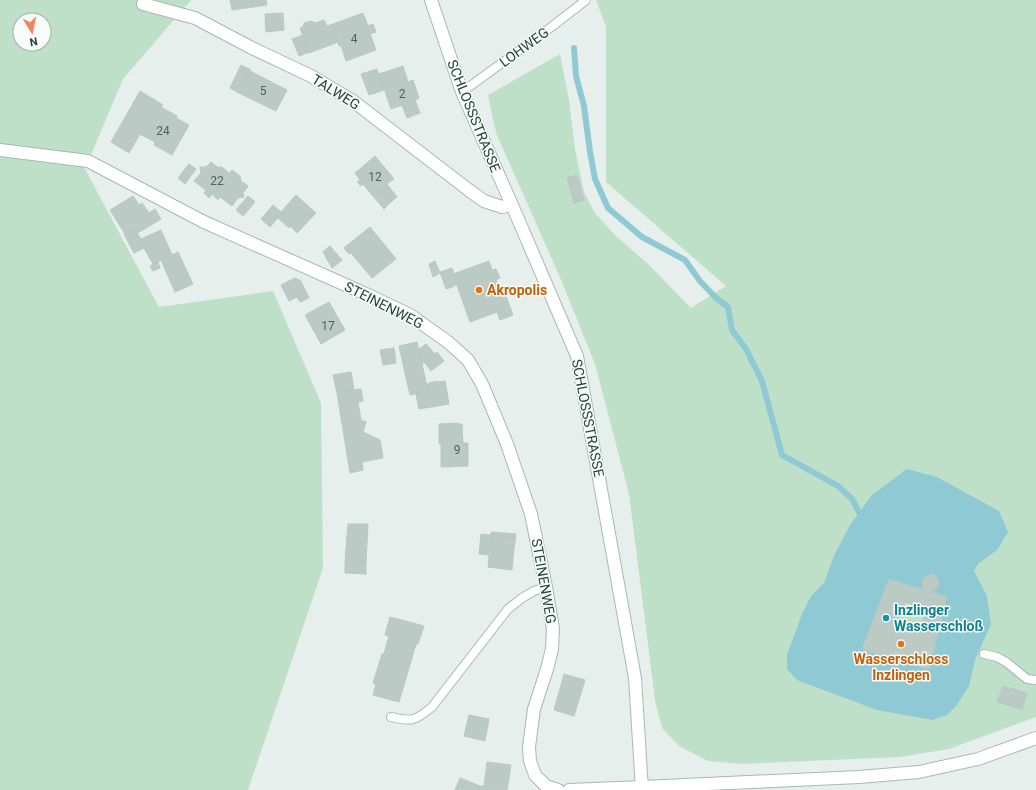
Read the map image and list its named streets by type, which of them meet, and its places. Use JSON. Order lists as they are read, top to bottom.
{
  "streets": {
    "street": ["TALWEG", "SCHLOSSSTRASSE", "STEINENWEG"],
    "lane": ["LOHWEG"]
  },
  "crossings": [
    ["LOHWEG", "SCHLOSSSTRASSE"],
    ["TALWEG", "SCHLOSSSTRASSE"]
  ],
  "places": ["Akropolis", "Inzlinger Wasserschloß", "Wasserschloss Inzlingen"],
  "house_numbers": [
    "4",
    "5",
    "2",
    "24",
    "12",
    "22",
    "17",
    "9"
  ],
  "north": "bottom"
}
